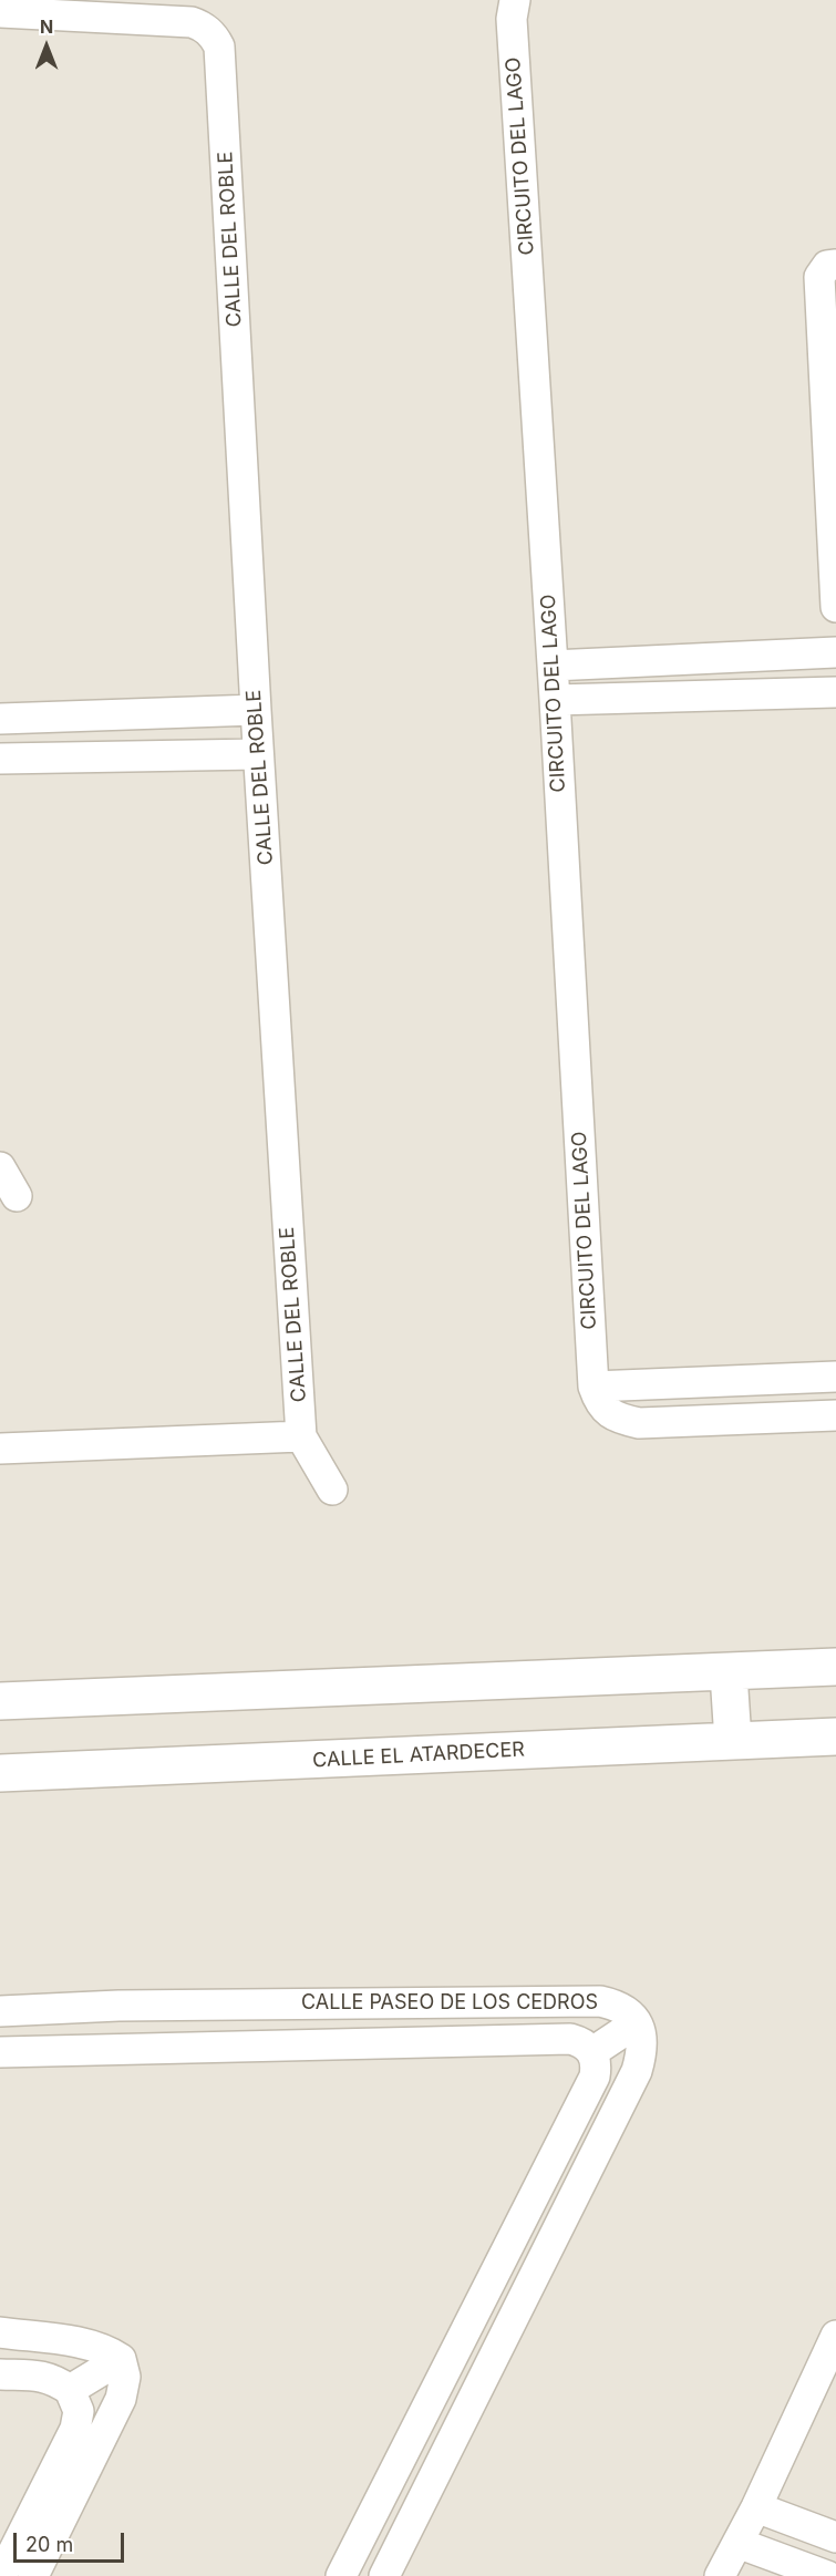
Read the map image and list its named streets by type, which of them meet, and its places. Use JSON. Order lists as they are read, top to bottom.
{
  "streets": {
    "street": [
      "CIRCUITO DEL LAGO",
      "CALLE DEL ROBLE",
      "CALLE EL ATARDECER",
      "CALLE PASEO DE LOS CEDROS"
    ]
  },
  "scale_bar": "20 m",
  "north": "top"
}
